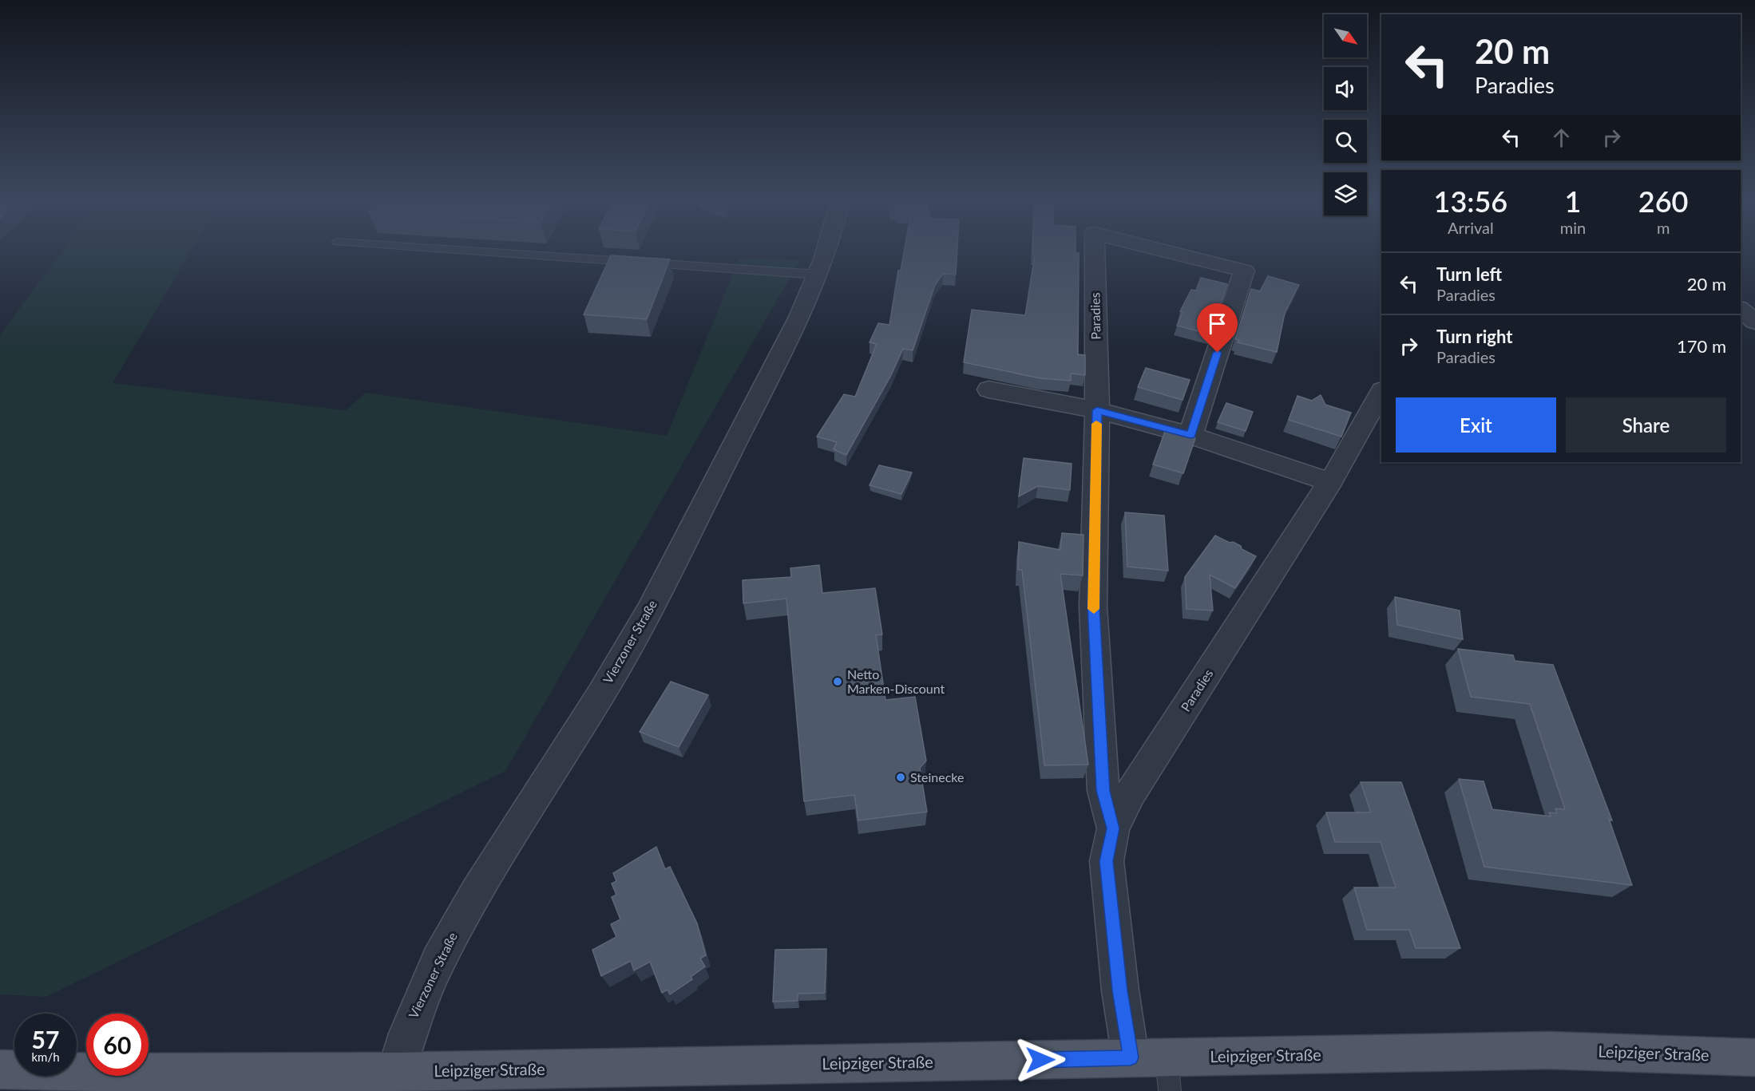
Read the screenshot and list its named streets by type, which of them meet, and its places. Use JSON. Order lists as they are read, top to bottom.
{
  "streets": {
    "main road": ["Leipziger Straße"],
    "street": ["Paradies", "Vierzoner Straße"]
  },
  "crossings": [
    ["Paradies", "Leipziger Straße"],
    ["Vierzoner Straße", "Leipziger Straße"]
  ],
  "places": ["Netto Marken-Discount", "Steinecke"],
  "north": "bottom right",
  "page": {
    "turn": ["20 m", "Paradies"],
    "eta": [
      "13:56",
      "Arrival",
      "1",
      "min",
      "260",
      "m"
    ],
    "list": [
      {
        "name": "Turn left",
        "note": "Paradies",
        "value": "20 m"
      },
      {
        "name": "Turn right",
        "note": "Paradies",
        "value": "170 m"
      }
    ],
    "buttons": ["Exit", "Share"],
    "speed": "57 km/h",
    "limit": "60"
  }
}
